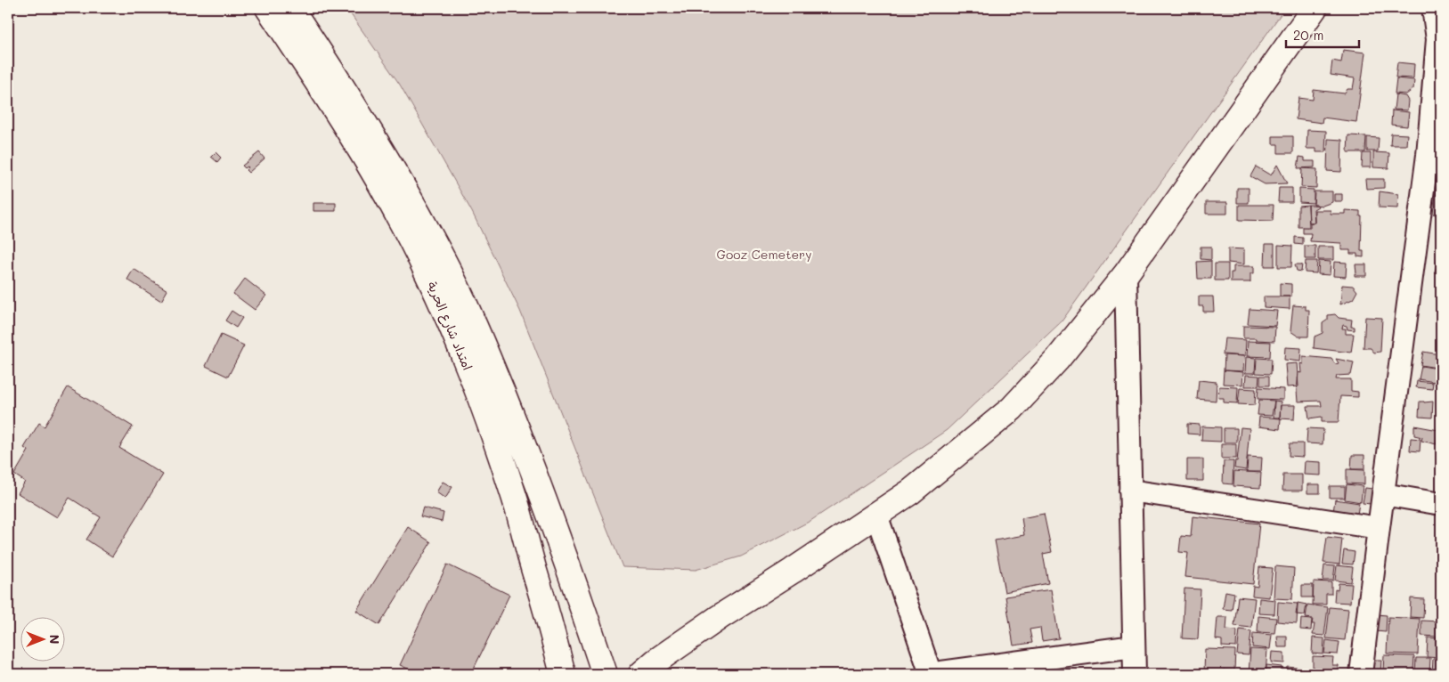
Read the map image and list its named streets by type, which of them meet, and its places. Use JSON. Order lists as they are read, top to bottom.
{
  "streets": {
    "main road": ["امتداد شارع الحرية"]
  },
  "parks": ["Gooz Cemetery"],
  "scale_bar": "20 m",
  "north": "right"
}
